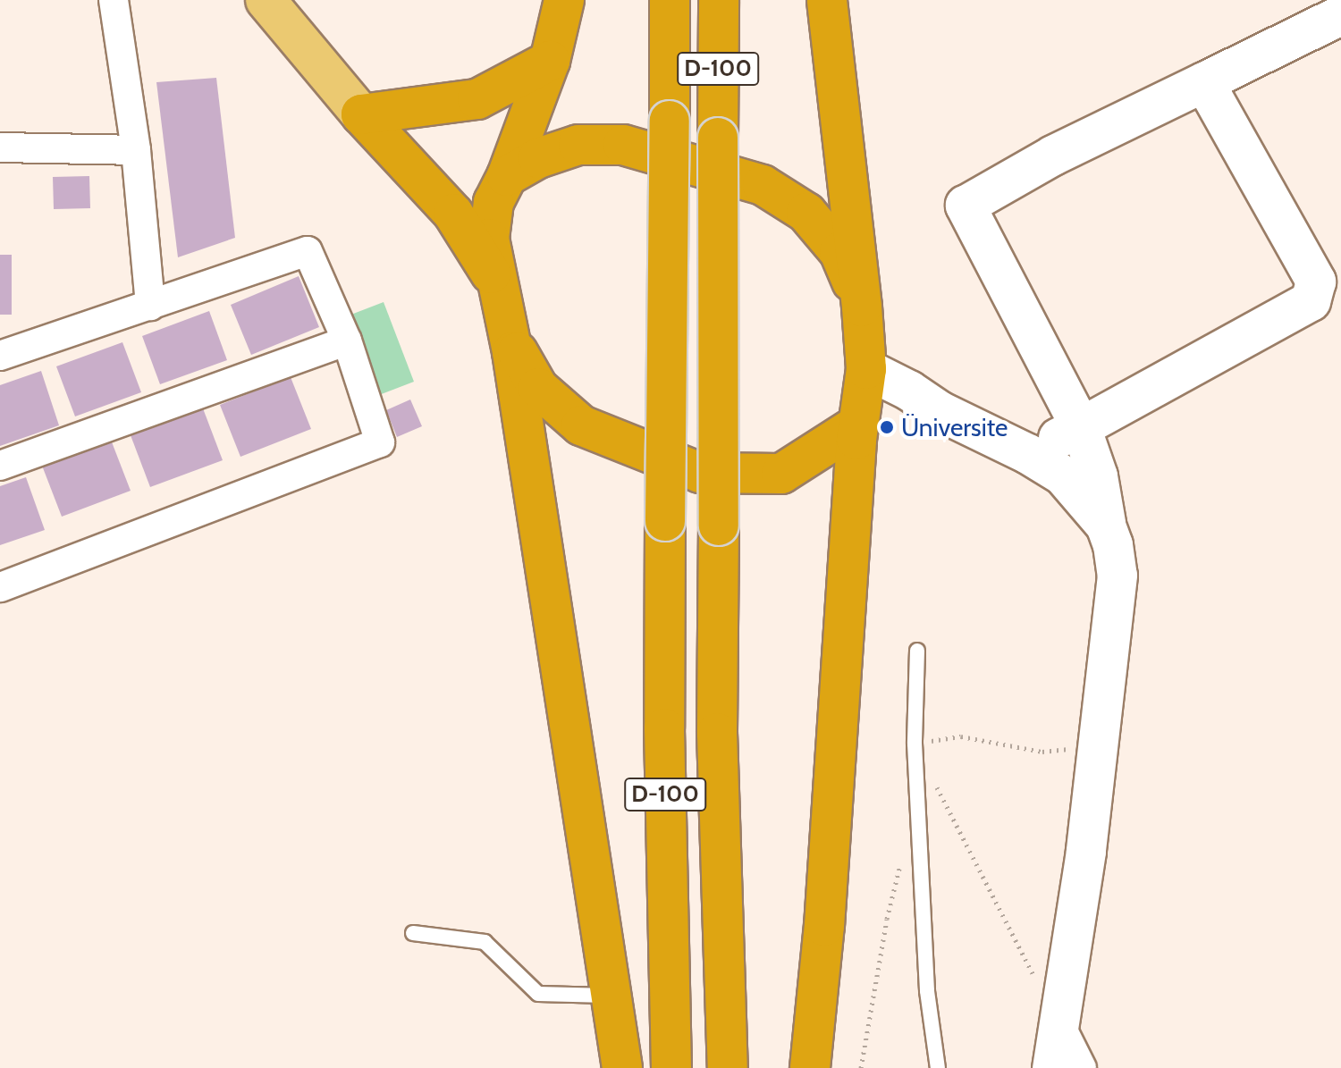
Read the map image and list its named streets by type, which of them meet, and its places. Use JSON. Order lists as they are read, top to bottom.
{
  "streets": {
    "highway": ["D-100"]
  },
  "places": ["Üniversite"]
}
